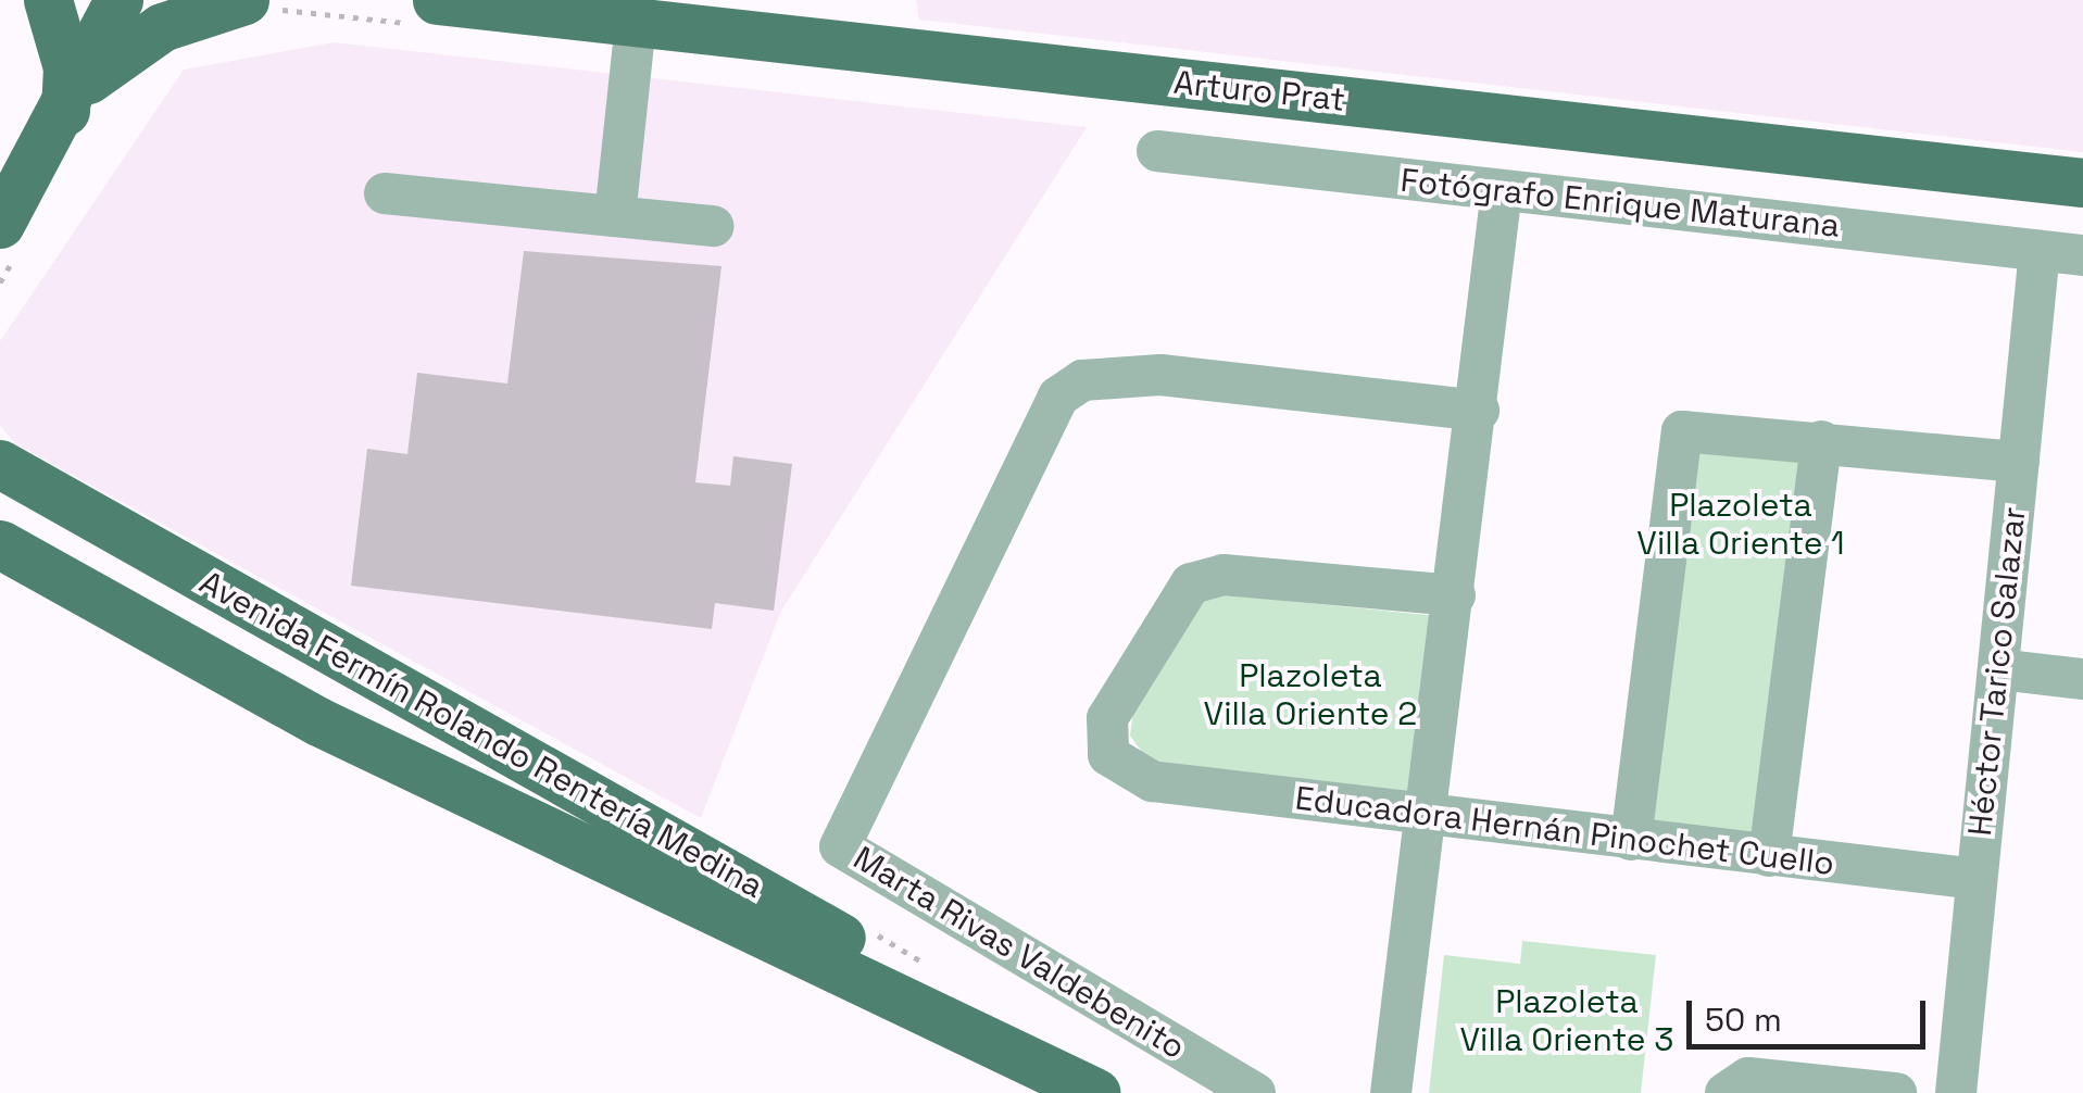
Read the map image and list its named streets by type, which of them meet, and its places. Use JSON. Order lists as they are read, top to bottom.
{
  "streets": {
    "main road": ["Arturo Prat", "Avenida Fermín Rolando Rentería Medina"],
    "street": [
      "Fotógrafo Enrique Maturana",
      "Héctor Tarico Salazar",
      "Educadora Hernán Pinochet Cuello",
      "Marta Rivas Valdebenito"
    ]
  },
  "crossings": [
    ["Fotógrafo Enrique Maturana", "Héctor Tarico Salazar"],
    ["Héctor Tarico Salazar", "Educadora Hernán Pinochet Cuello"]
  ],
  "parks": ["Plazoleta Villa Oriente 1", "Plazoleta Villa Oriente 2", "Plazoleta Villa Oriente 3"],
  "scale_bar": "50 m"
}
